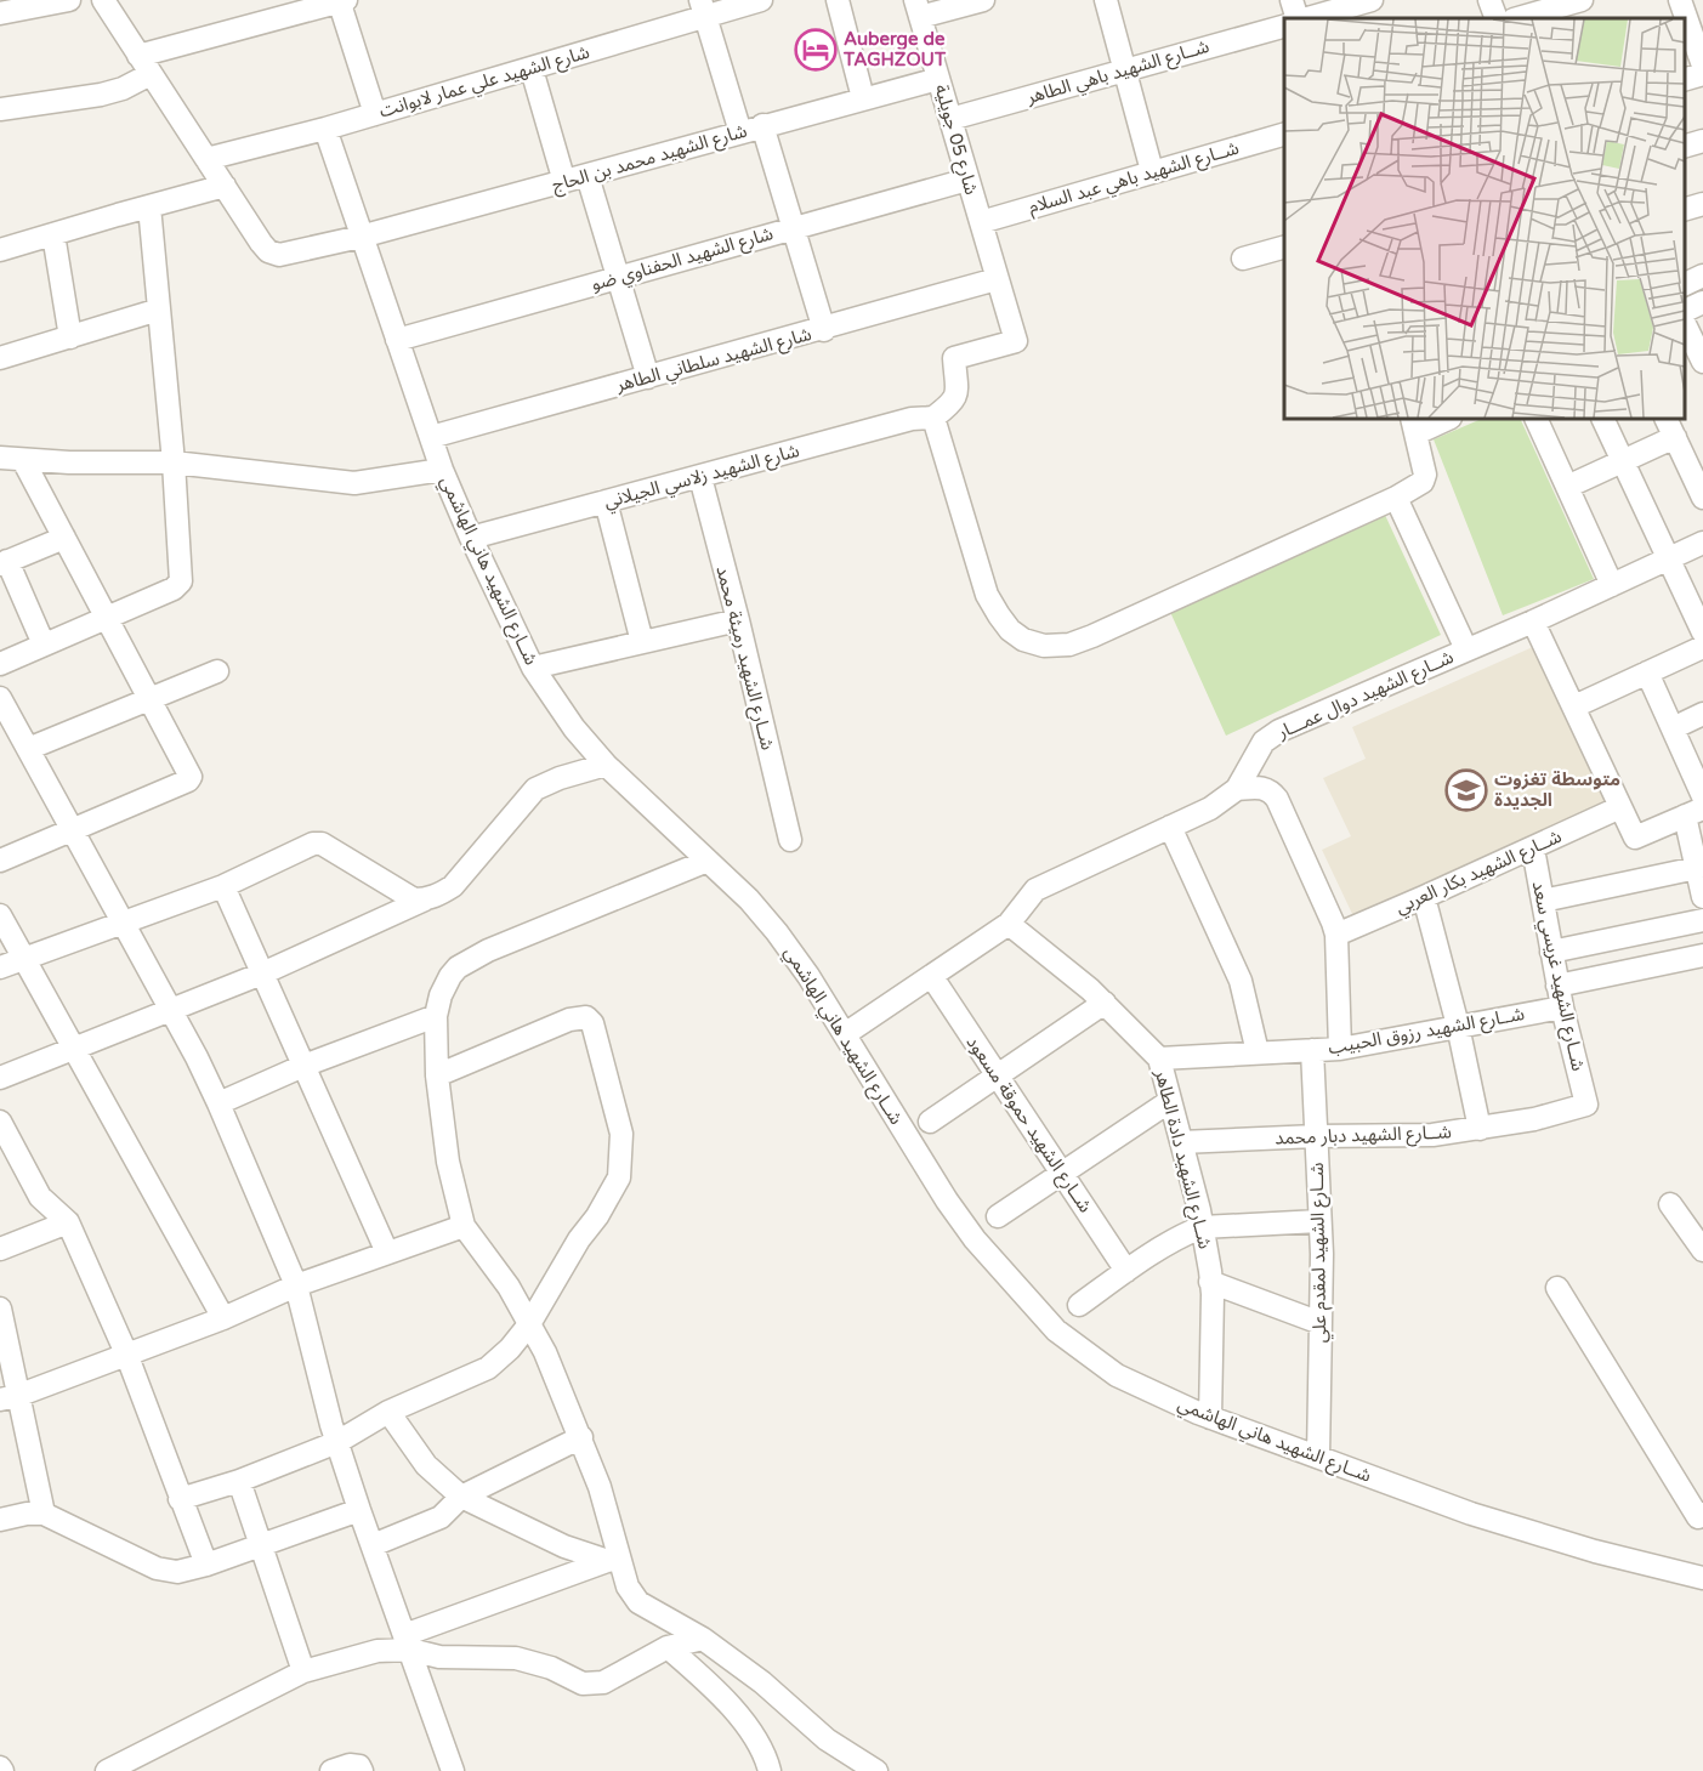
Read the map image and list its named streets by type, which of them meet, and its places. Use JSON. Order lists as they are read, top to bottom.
{
  "streets": {
    "street": [
      "شــارع الشهيد باهي الطاهر",
      "شارع الشهيد علي عمار لابوانت",
      "شارع 05 جويلية",
      "شارع الشهيد محمد بن الحاج",
      "شــارع الشهيد باهي عبد السلام",
      "شارع الشهيد الحفناوي ضو",
      "شارع الشهيد سلطاني الطاهر",
      "شارع الشهيد زلاسي الجيلاني",
      "شــارع الشهيد هاني الهاشمي",
      "شــارع الشهيد رميثة محمد",
      "شــارع الشهيد دوال عمـــار",
      "شــارع الشهيد بكار العربي",
      "شــارع الشهيد غريسي سعد",
      "شــارع الشهيد رزوق الحبيب",
      "شــارع الشهيد حموقة مسعود",
      "شــارع الشهيد دبار محمد",
      "شــارع الشهيد دادة الطاهر",
      "شــارع الشهيد لمقدم علي"
    ]
  },
  "crossings": [
    ["شــارع الشهيد باهي الطاهر", "شارع 05 جويلية"],
    ["شارع الشهيد علي عمار لابوانت", "شــارع الشهيد هاني الهاشمي"],
    ["شارع 05 جويلية", "شارع الشهيد محمد بن الحاج"],
    ["شارع 05 جويلية", "شــارع الشهيد باهي عبد السلام"],
    ["شارع 05 جويلية", "شارع الشهيد الحفناوي ضو"],
    ["شارع 05 جويلية", "شارع الشهيد سلطاني الطاهر"],
    ["شارع 05 جويلية", "شارع الشهيد زلاسي الجيلاني"],
    ["شارع الشهيد محمد بن الحاج", "شــارع الشهيد هاني الهاشمي"],
    ["شارع الشهيد الحفناوي ضو", "شــارع الشهيد هاني الهاشمي"],
    ["شارع الشهيد سلطاني الطاهر", "شــارع الشهيد هاني الهاشمي"],
    ["شارع الشهيد زلاسي الجيلاني", "شــارع الشهيد هاني الهاشمي"],
    ["شارع الشهيد زلاسي الجيلاني", "شــارع الشهيد رميثة محمد"],
    ["شــارع الشهيد هاني الهاشمي", "شــارع الشهيد دوال عمـــار"],
    ["شــارع الشهيد هاني الهاشمي", "شــارع الشهيد دادة الطاهر"],
    ["شــارع الشهيد هاني الهاشمي", "شــارع الشهيد لمقدم علي"],
    ["شــارع الشهيد دوال عمـــار", "شــارع الشهيد حموقة مسعود"],
    ["شــارع الشهيد دوال عمـــار", "شــارع الشهيد دادة الطاهر"],
    ["شــارع الشهيد بكار العربي", "شــارع الشهيد غريسي سعد"],
    ["شــارع الشهيد غريسي سعد", "شــارع الشهيد رزوق الحبيب"],
    ["شــارع الشهيد غريسي سعد", "شــارع الشهيد دبار محمد"],
    ["شــارع الشهيد رزوق الحبيب", "شــارع الشهيد دادة الطاهر"],
    ["شــارع الشهيد رزوق الحبيب", "شــارع الشهيد لمقدم علي"],
    ["شــارع الشهيد دبار محمد", "شــارع الشهيد دادة الطاهر"],
    ["شــارع الشهيد دبار محمد", "شــارع الشهيد لمقدم علي"]
  ],
  "places": {
    "hotel": ["Auberge de TAGHZOUT"],
    "school or university": ["متوسطة تغزوت الجديدة"]
  }
}
